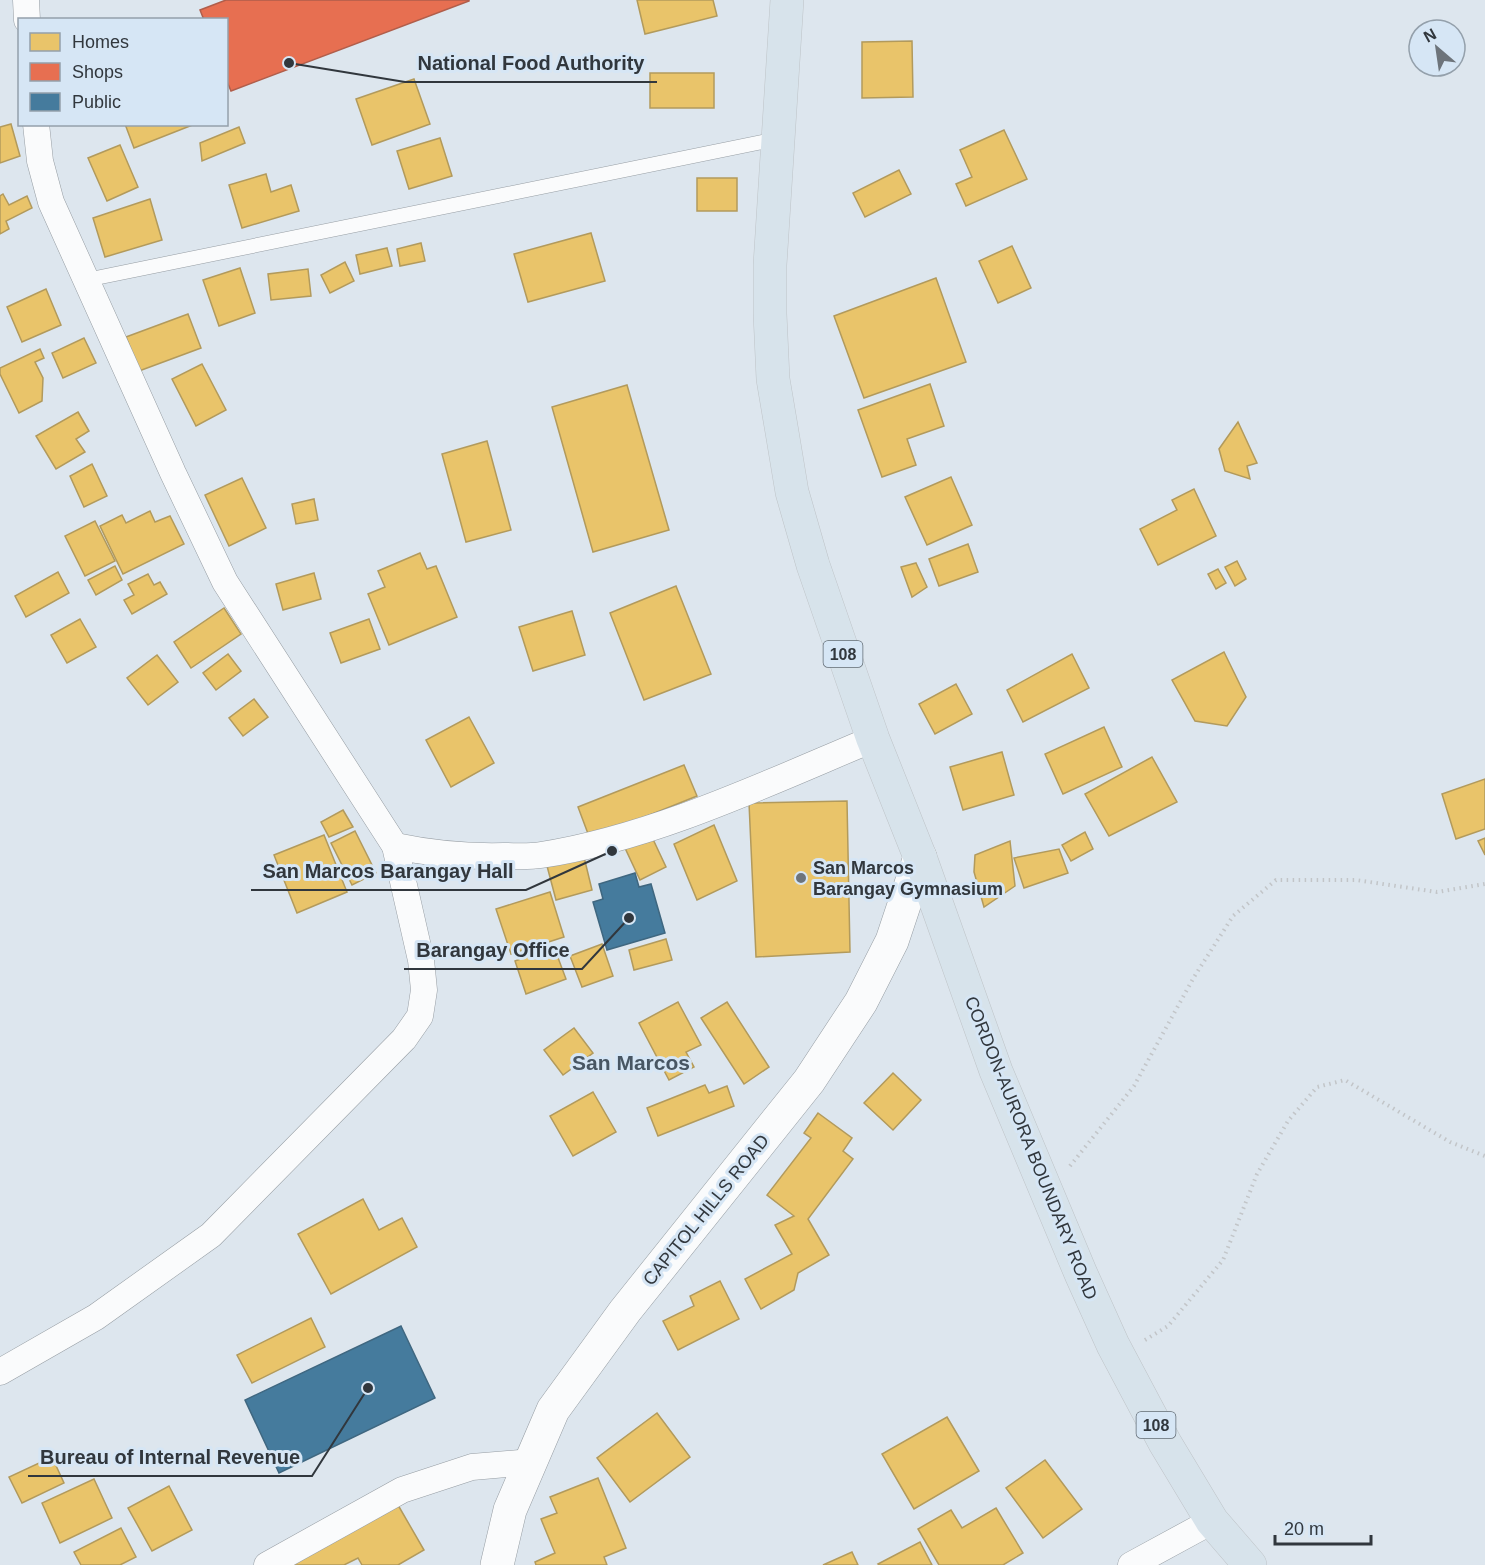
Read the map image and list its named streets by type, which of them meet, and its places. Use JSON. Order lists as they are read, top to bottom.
{
  "streets": {
    "main road": ["108", "CORDON-AURORA BOUNDARY ROAD"],
    "street": ["CAPITOL HILLS ROAD"]
  },
  "crossings": [
    ["CORDON-AURORA BOUNDARY ROAD", "CAPITOL HILLS ROAD"]
  ],
  "districts": ["San Marcos"],
  "places": [
    "National Food Authority",
    "San Marcos Barangay Hall",
    "San Marcos Barangay Gymnasium",
    "Barangay Office",
    "Bureau of Internal Revenue"
  ],
  "legend": ["Homes", "Shops", "Public"],
  "scale_bar": "20 m",
  "north": "top left"
}
